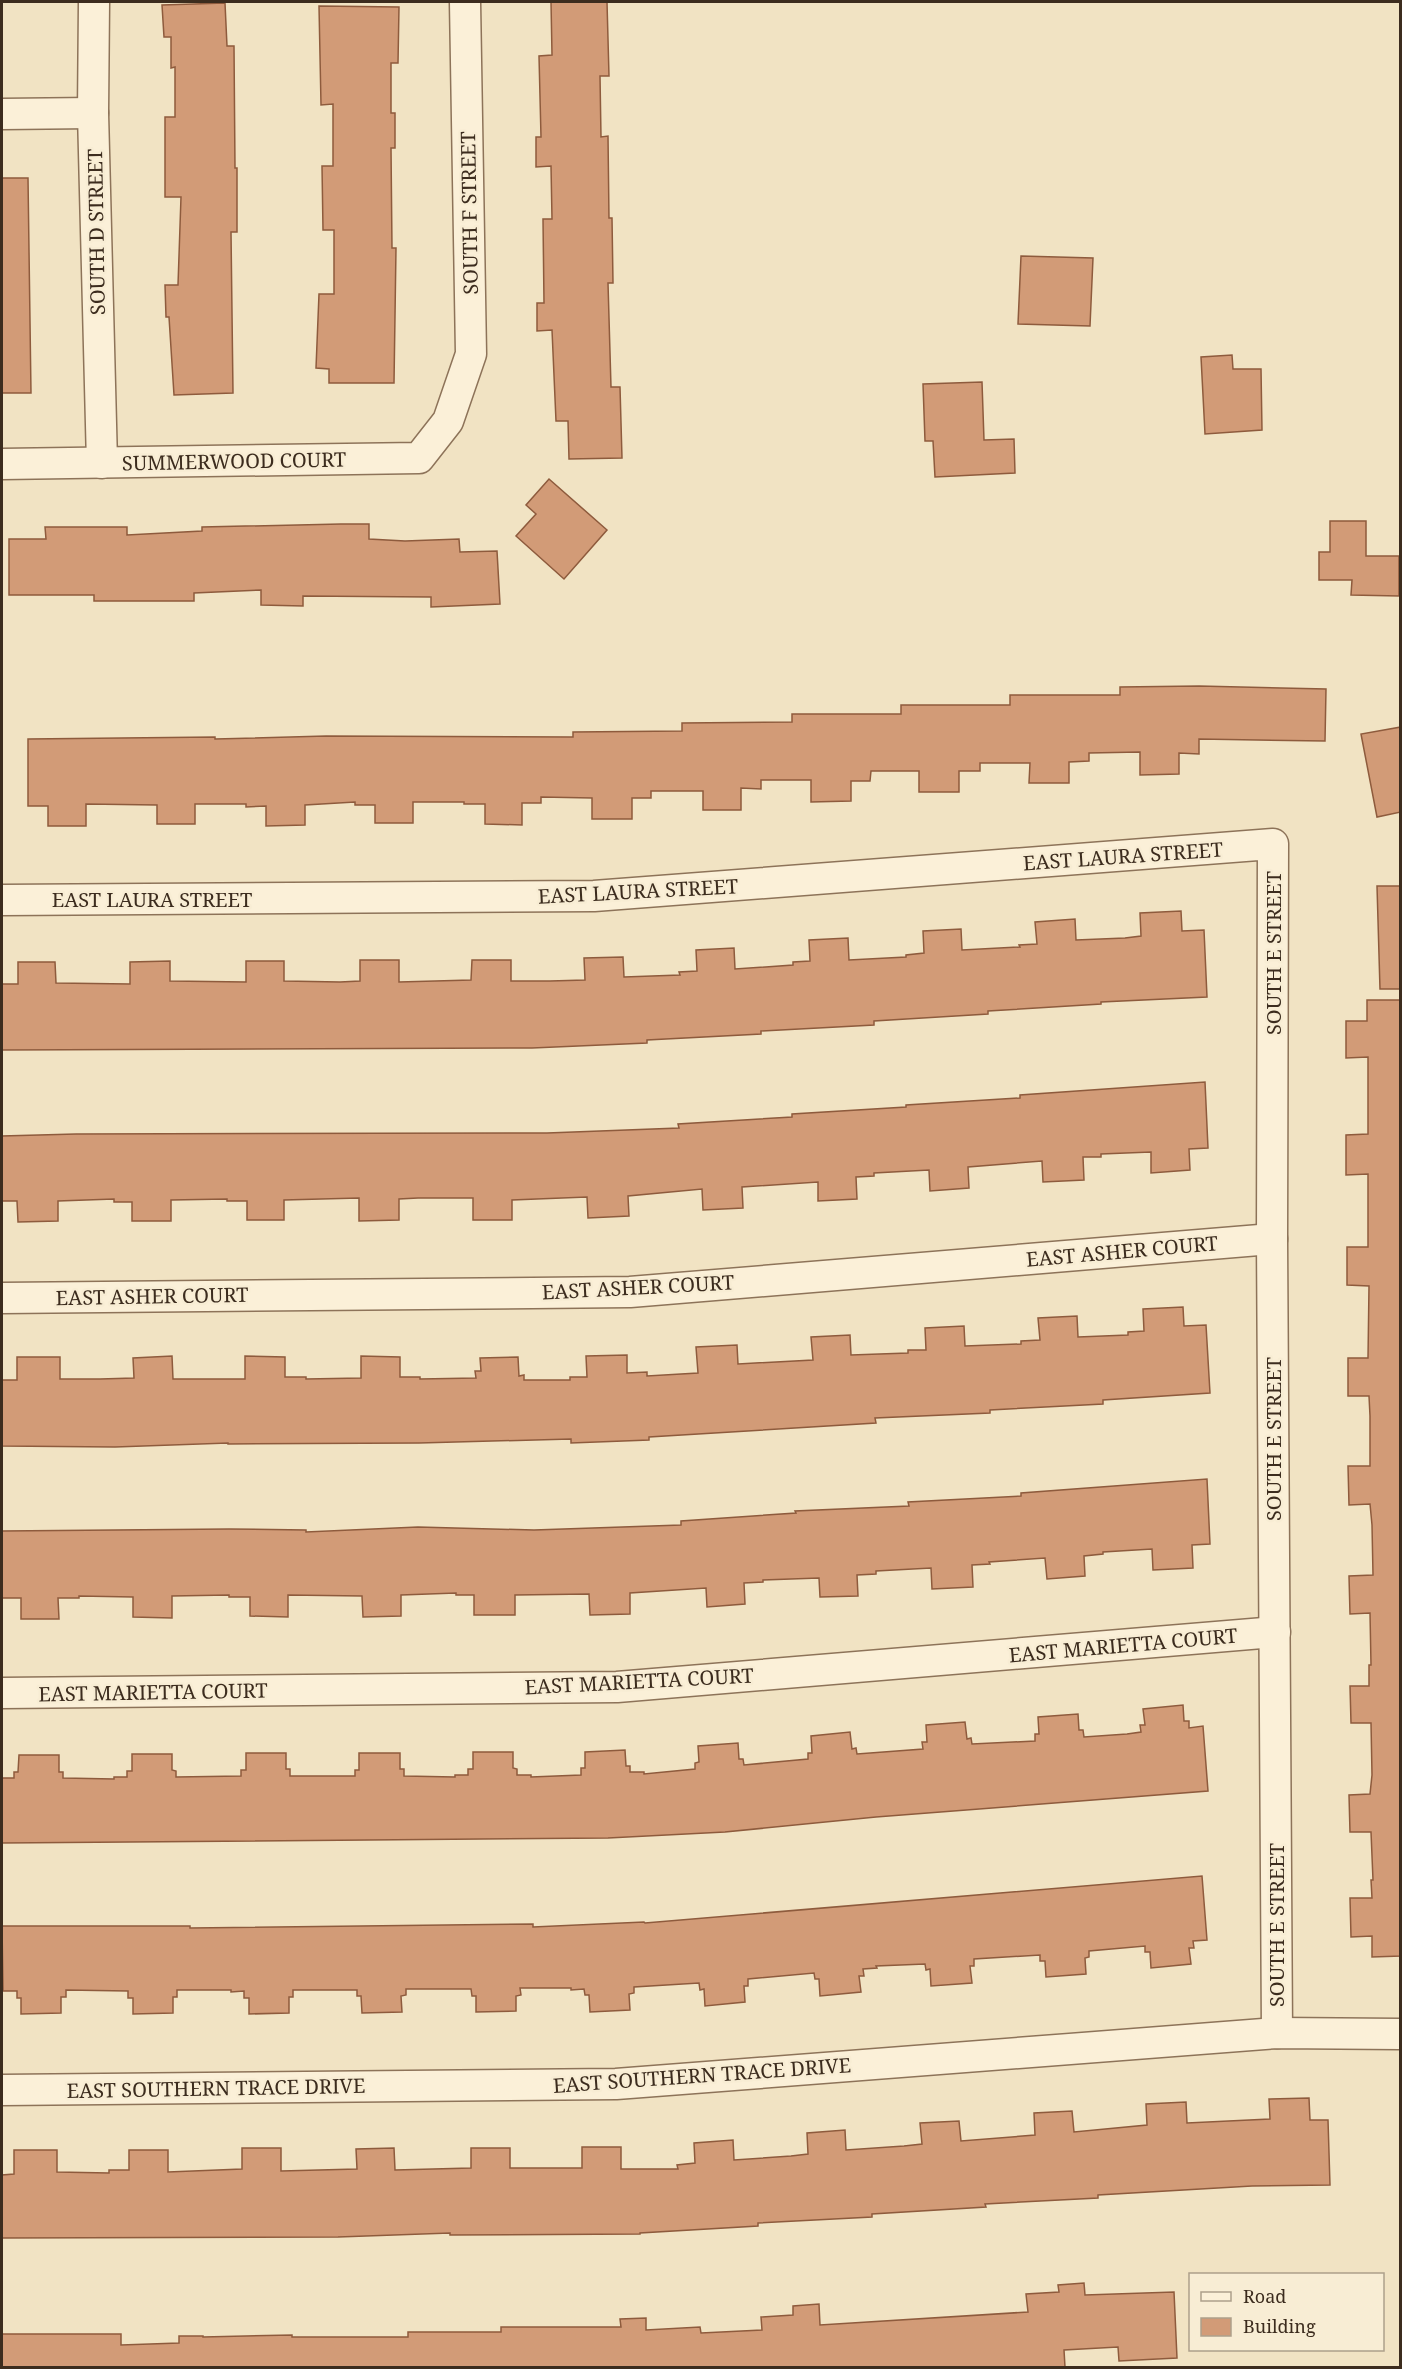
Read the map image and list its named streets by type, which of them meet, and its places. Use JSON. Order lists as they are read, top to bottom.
{
  "streets": {
    "street": [
      "SOUTH F STREET",
      "SOUTH D STREET",
      "SUMMERWOOD COURT",
      "EAST LAURA STREET",
      "SOUTH E STREET",
      "EAST ASHER COURT",
      "EAST MARIETTA COURT",
      "EAST SOUTHERN TRACE DRIVE"
    ]
  },
  "crossings": [
    ["SOUTH F STREET", "SUMMERWOOD COURT"],
    ["SOUTH D STREET", "SUMMERWOOD COURT"],
    ["EAST LAURA STREET", "SOUTH E STREET"],
    ["SOUTH E STREET", "EAST ASHER COURT"],
    ["SOUTH E STREET", "EAST MARIETTA COURT"],
    ["SOUTH E STREET", "EAST SOUTHERN TRACE DRIVE"]
  ],
  "legend": ["Road", "Building"]
}
